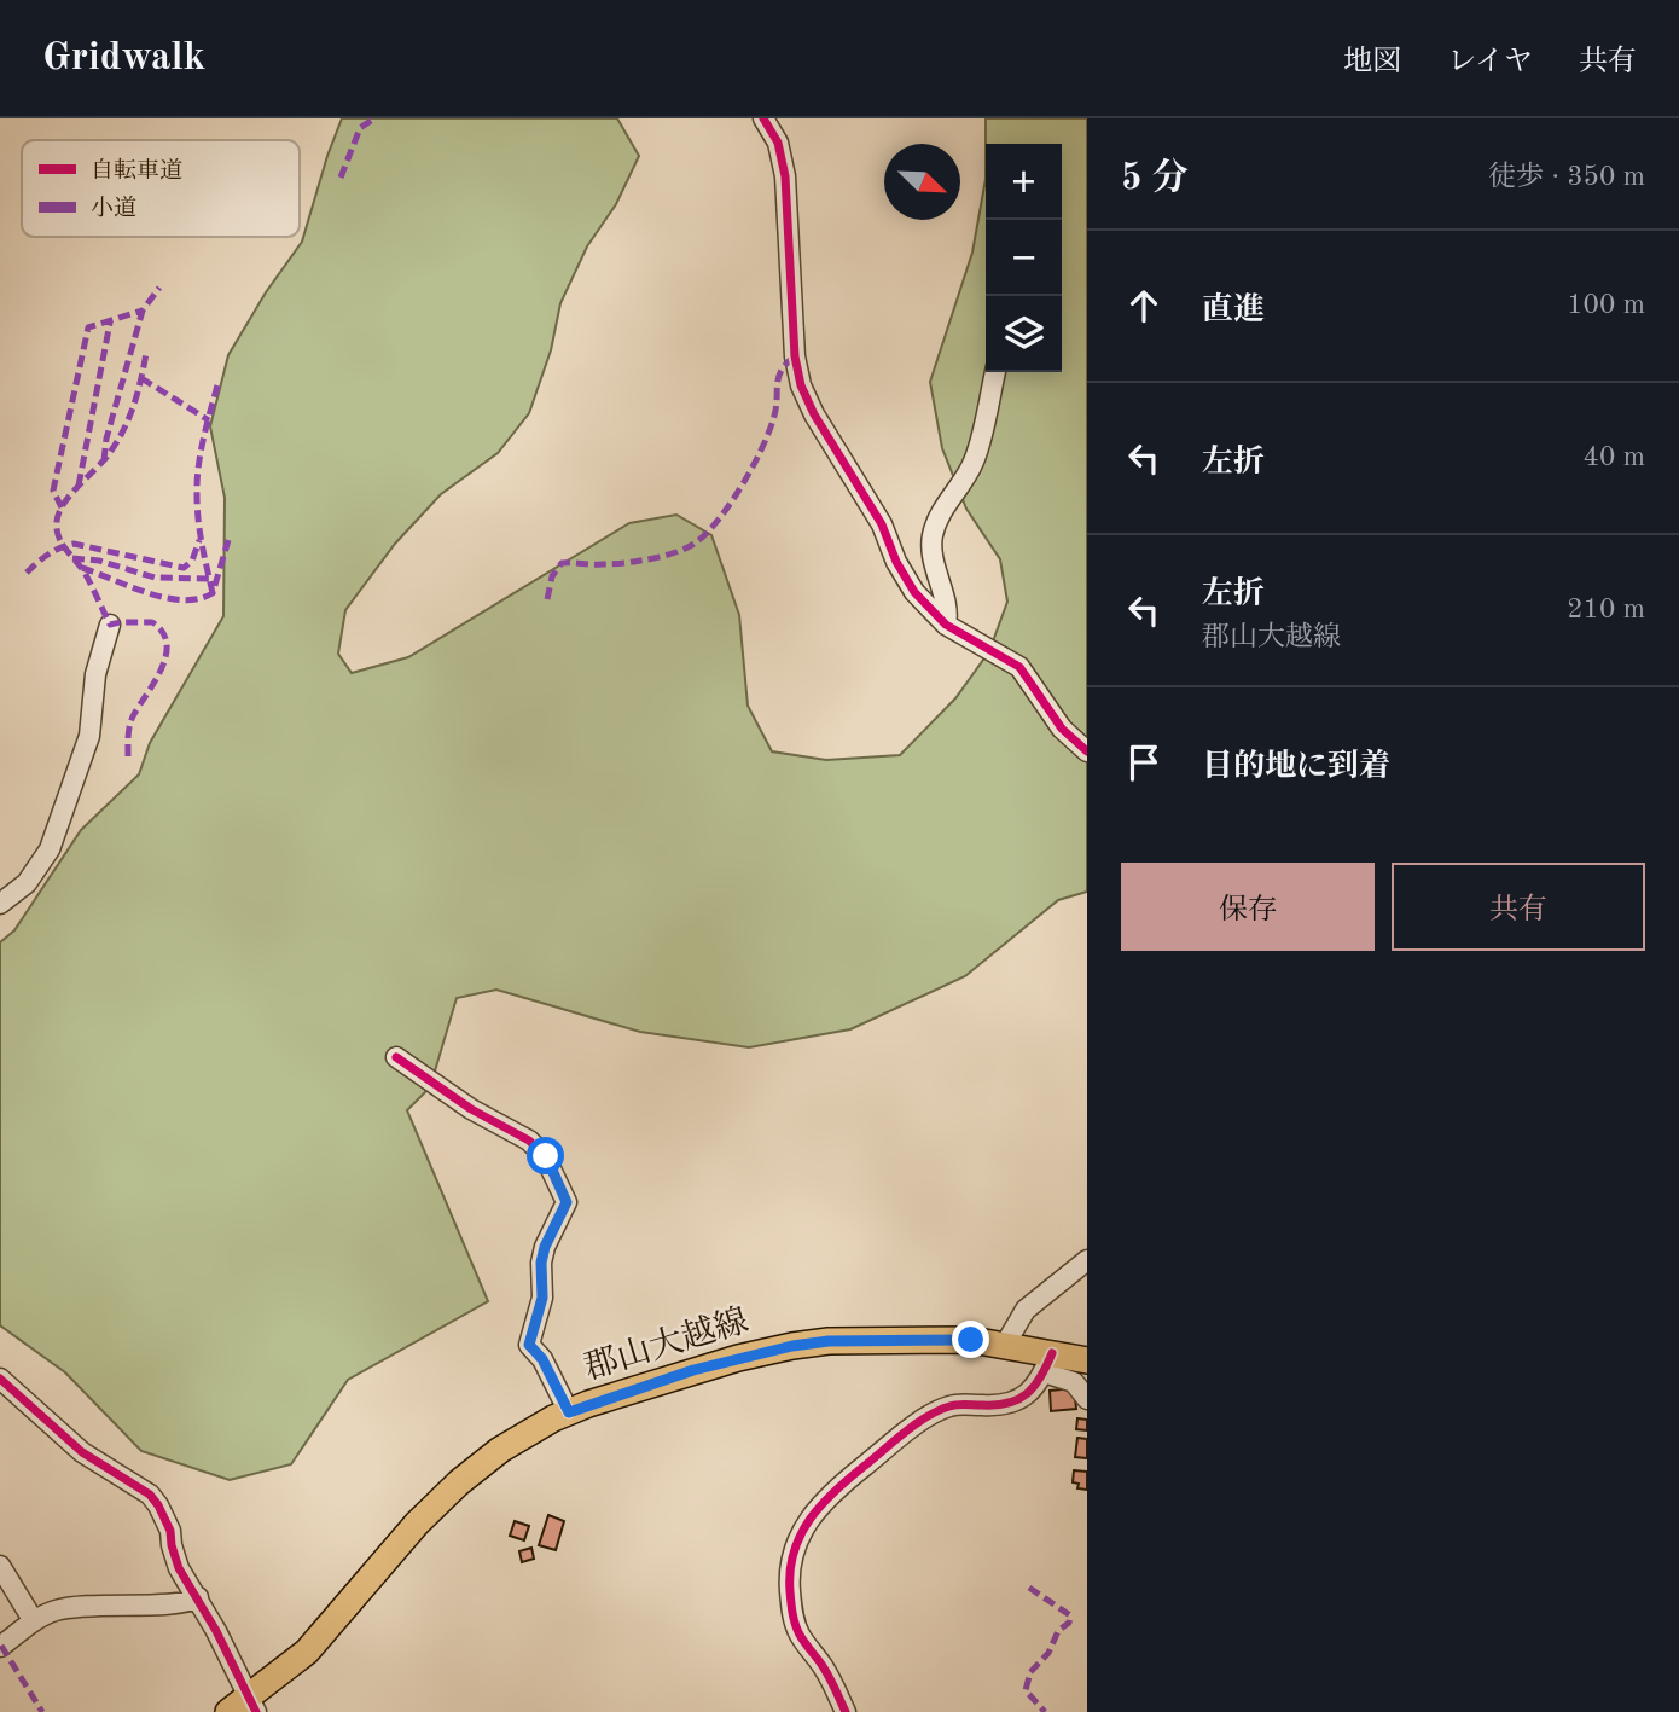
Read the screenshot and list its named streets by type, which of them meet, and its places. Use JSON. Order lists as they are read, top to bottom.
{
  "streets": {
    "main road": ["郡山大越線"]
  },
  "legend": ["自転車道", "小道"],
  "north": "bottom right",
  "page": {
    "header": "Gridwalk",
    "nav": ["地図", "レイヤ", "共有"],
    "heading": ["5 分", "徒歩 · 350 m"],
    "map_buttons": ["+", "−"],
    "list": [
      ["直進", "100 m"],
      ["左折", "40 m"],
      ["左折", "郡山大越線", "210 m"],
      "目的地に到着"
    ],
    "buttons": ["保存", "共有"]
  }
}
